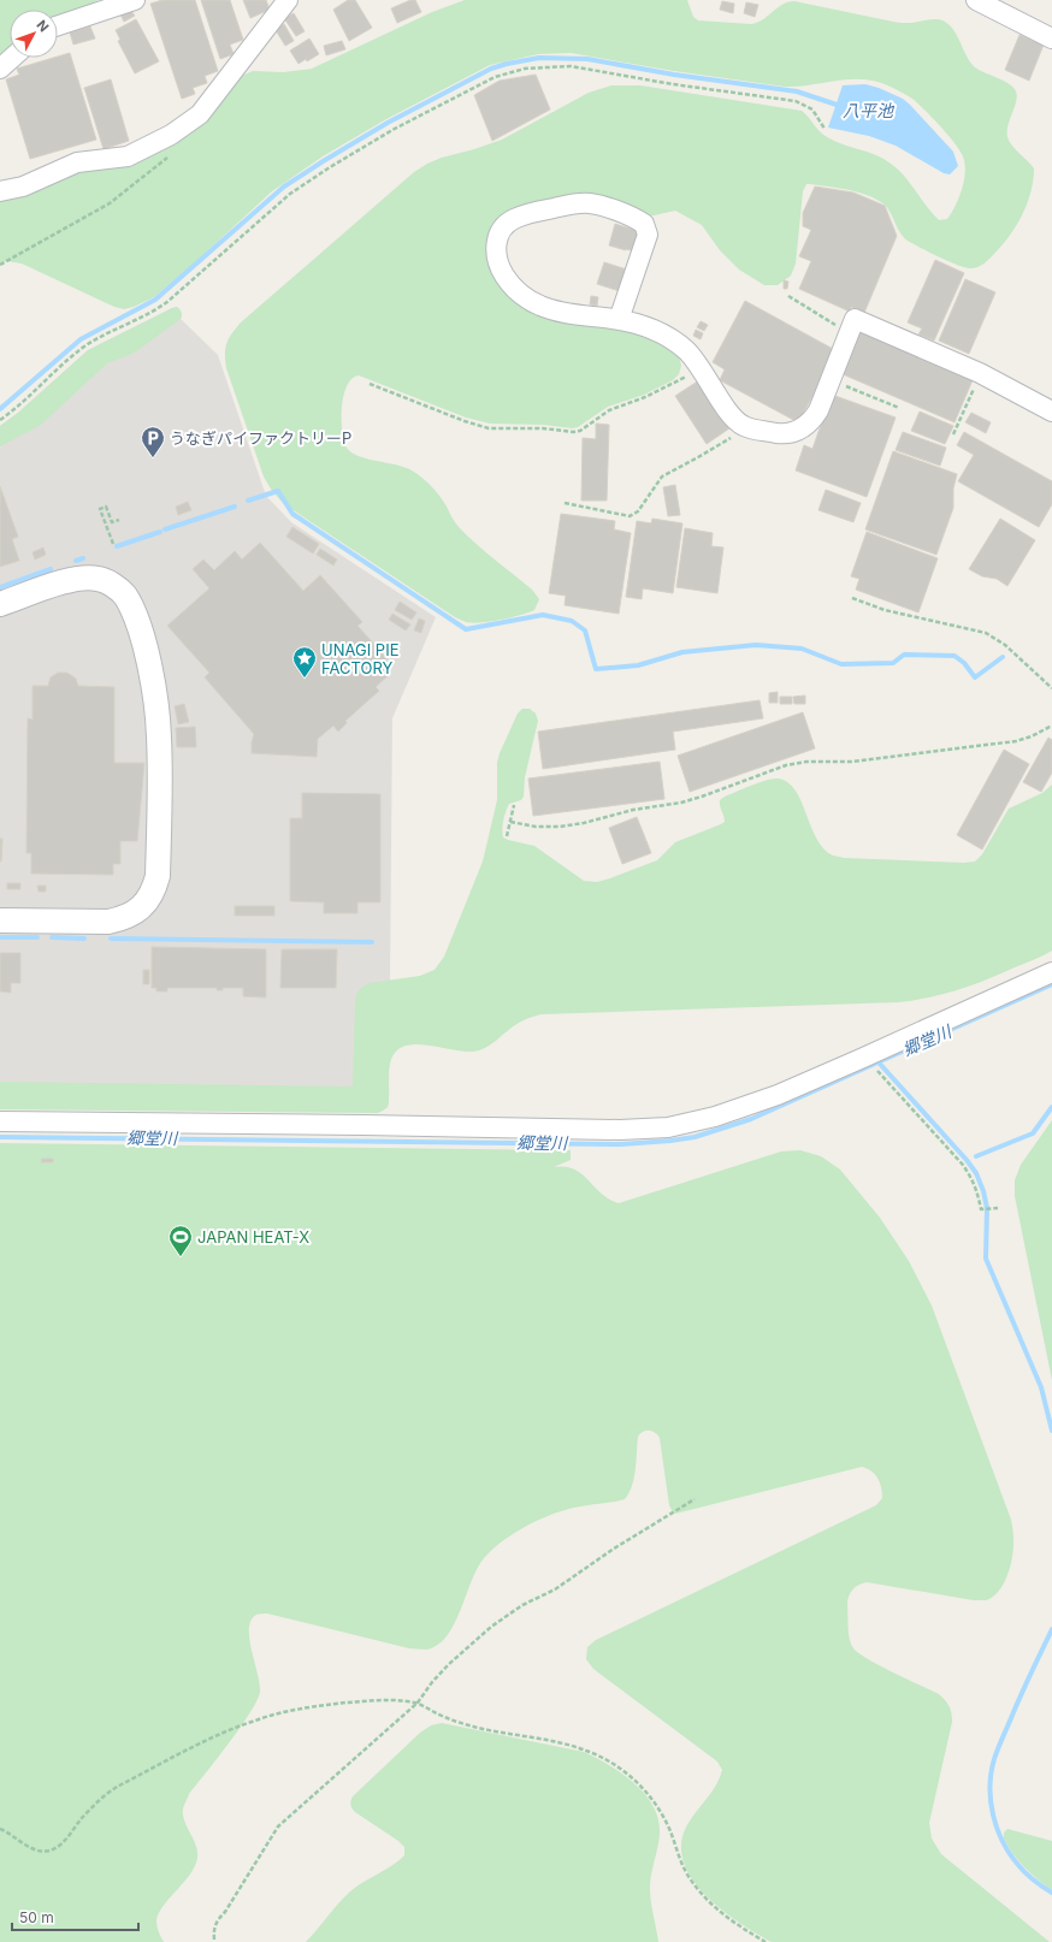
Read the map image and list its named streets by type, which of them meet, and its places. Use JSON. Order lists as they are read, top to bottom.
{
  "water": ["八平池", "郷堂川"],
  "places": {
    "parking": ["うなぎパイファクトリーP"],
    "place": ["UNAGI PIE FACTORY"],
    "sports": ["JAPAN HEAT-X"]
  },
  "scale_bar": "50 m",
  "north": "top right"
}
